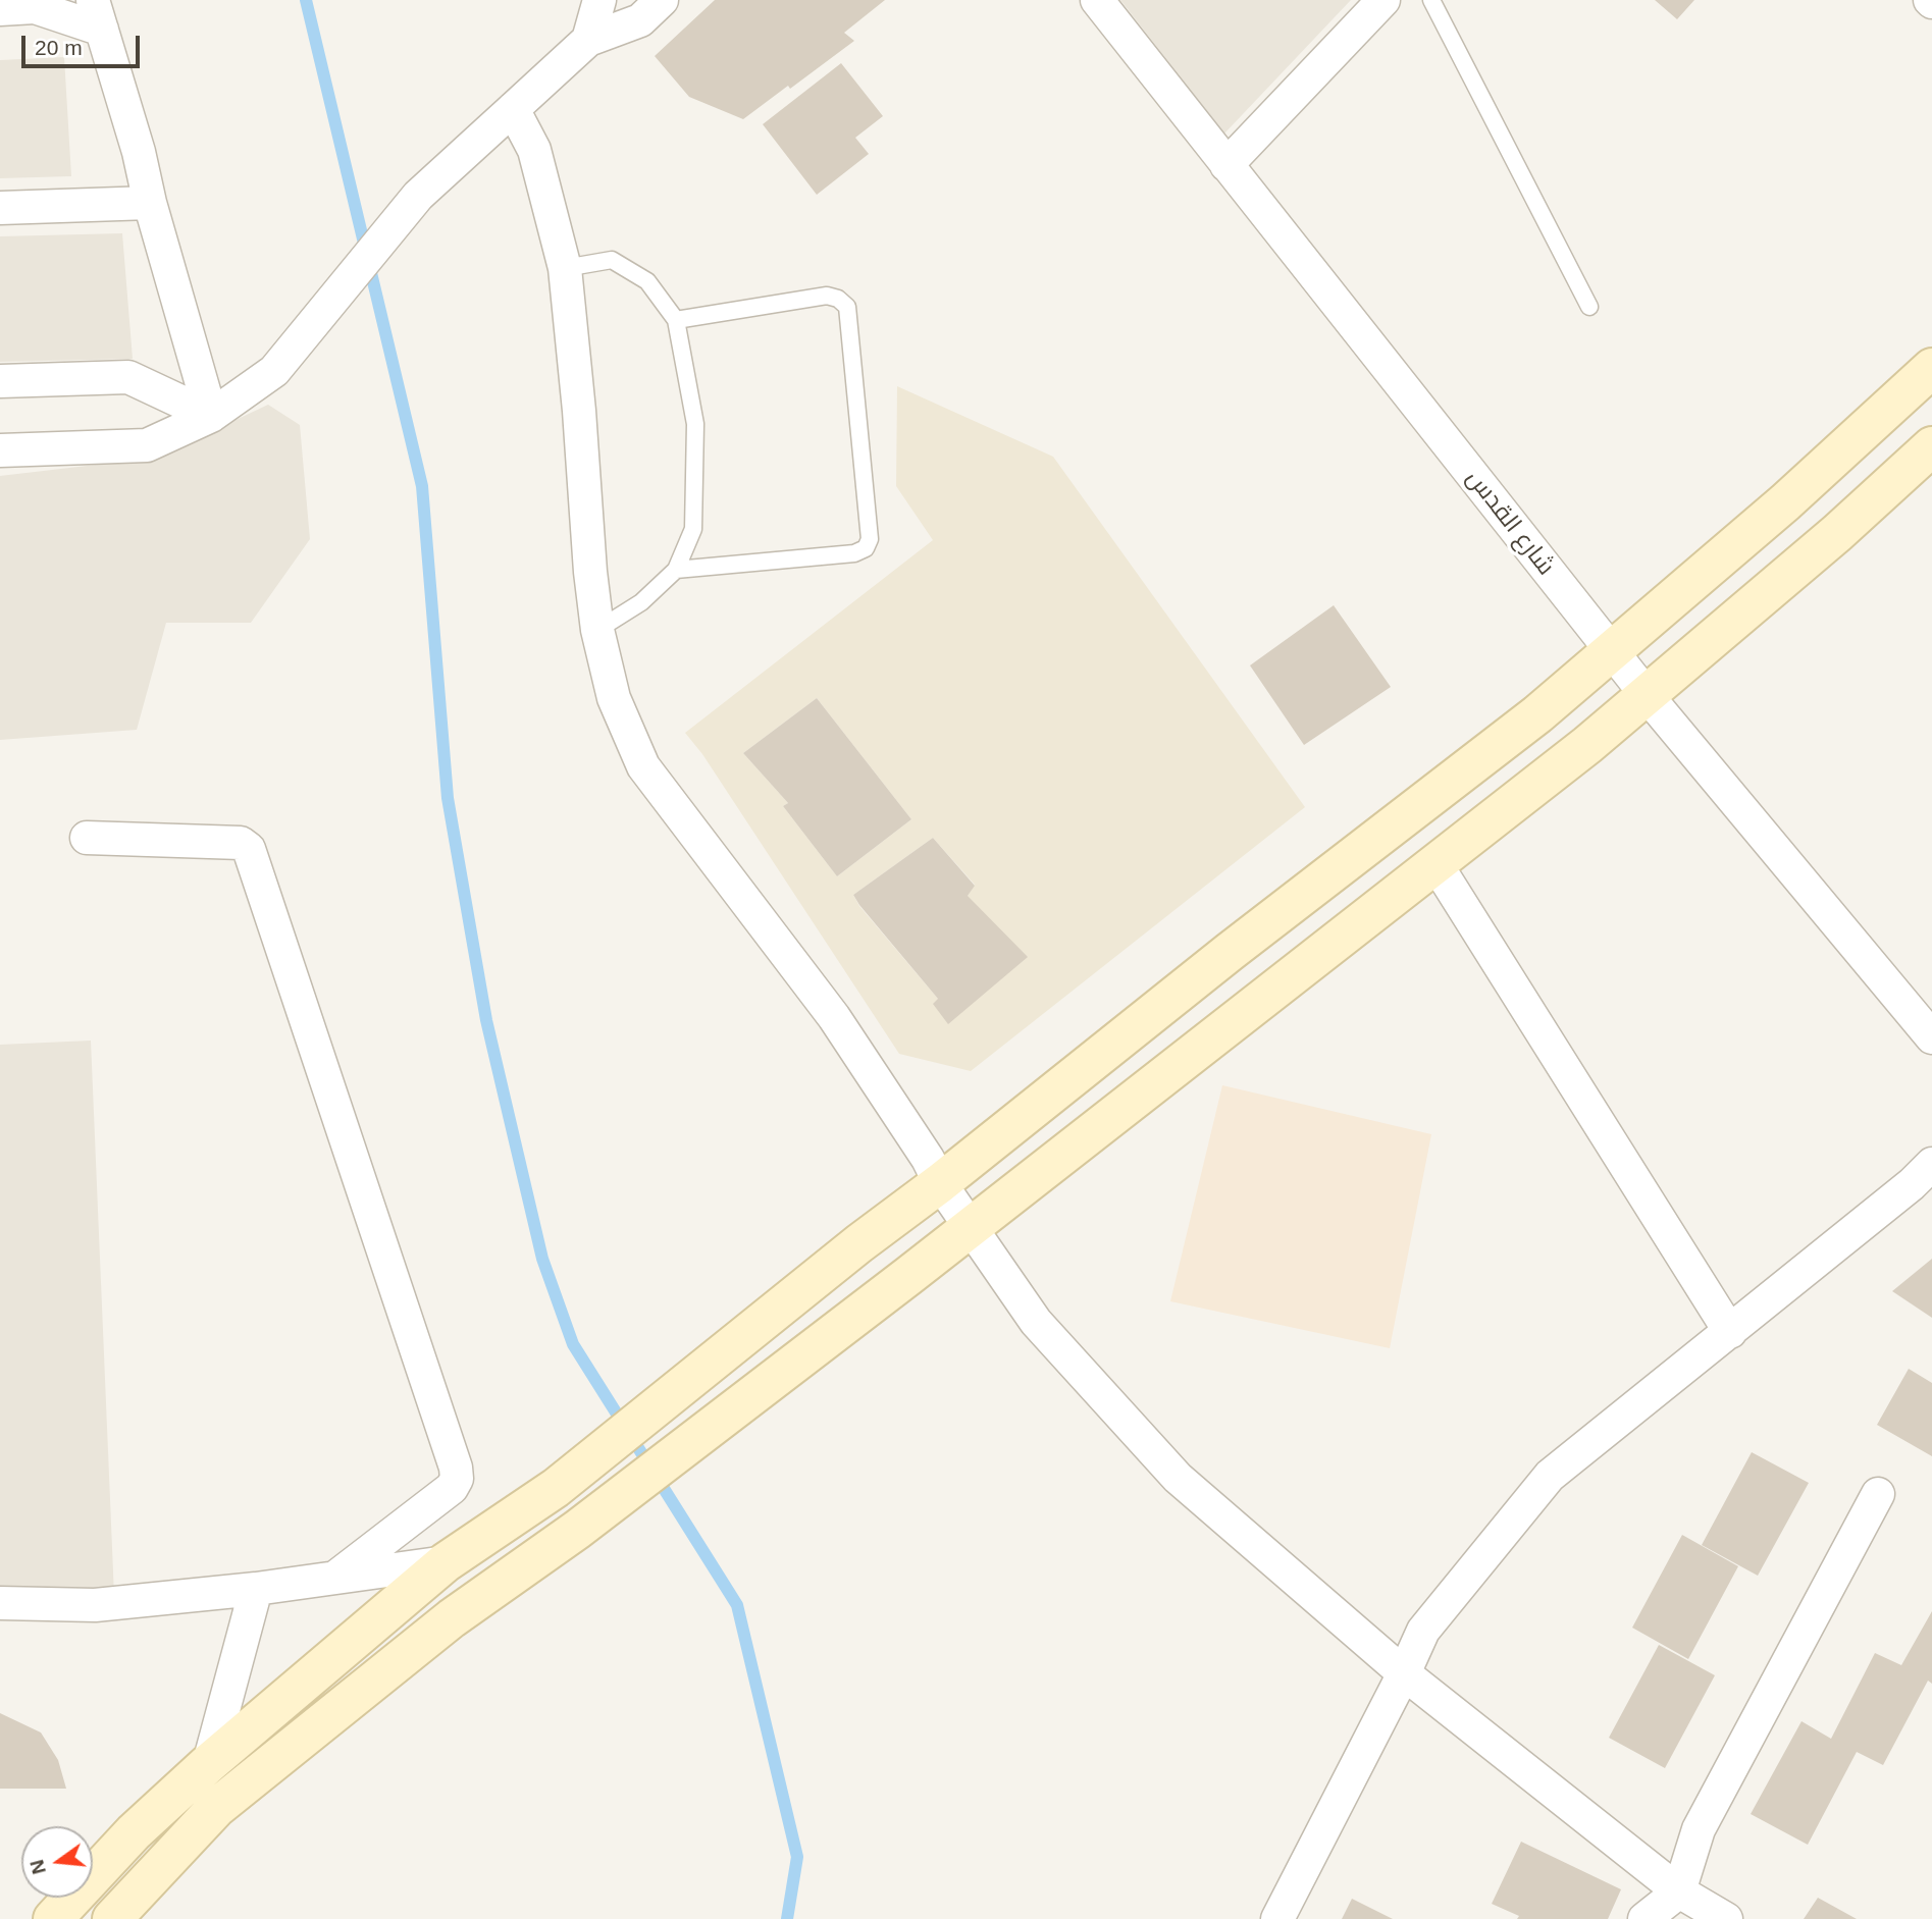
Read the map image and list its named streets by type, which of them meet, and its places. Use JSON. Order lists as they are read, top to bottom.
{
  "streets": {
    "street": ["شارع القدس"]
  },
  "scale_bar": "20 m",
  "north": "left"
}
